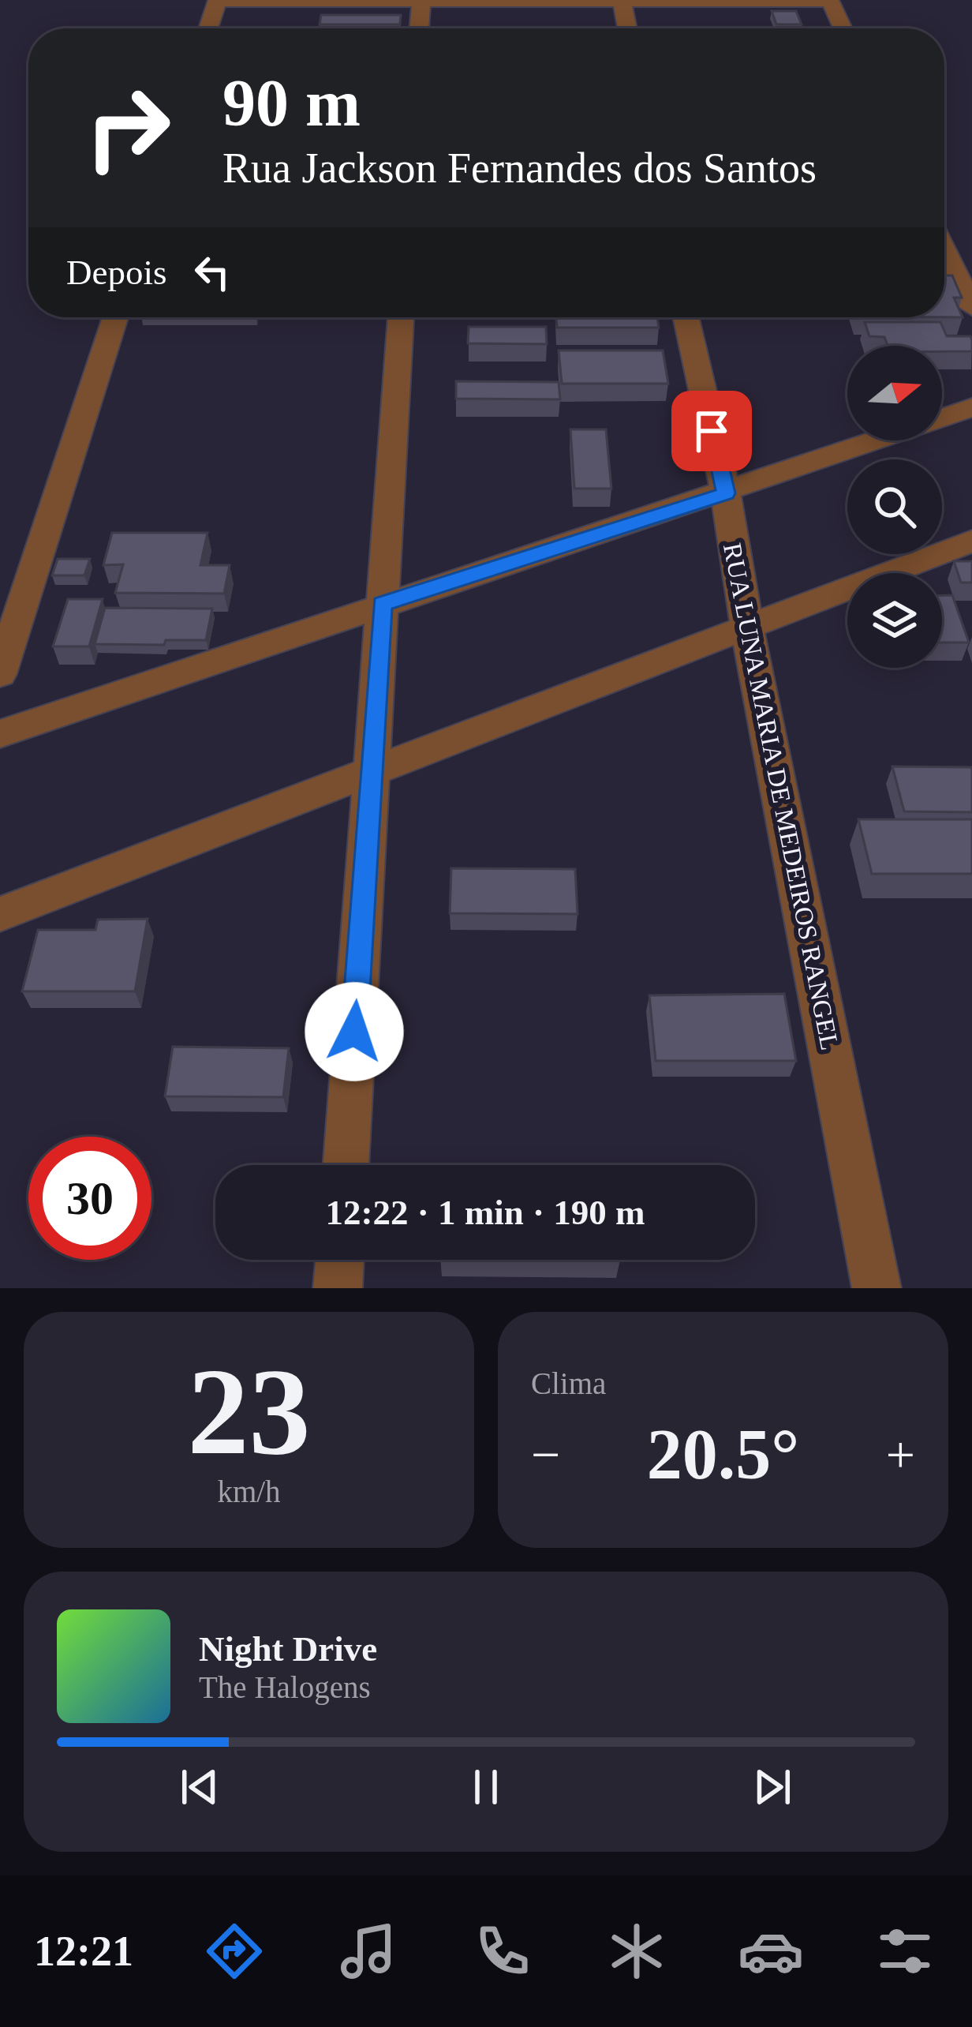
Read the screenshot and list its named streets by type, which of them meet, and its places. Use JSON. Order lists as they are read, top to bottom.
{
  "streets": {
    "street": ["RUA LUNA MARIA DE MEDEIROS RANGEL"]
  },
  "north": "right",
  "page": {
    "turn": ["90 m", "Rua Jackson Fernandes dos Santos"],
    "then": "Depois",
    "limit": "30",
    "trip": "12:22 · 1 min · 190 m",
    "tile": [
      ["23", "km/h"],
      "Clima"
    ],
    "heat": ["−", "20.5°", "+"],
    "song": ["Night Drive", "The Halogens"],
    "tabs": "12:21"
  }
}
